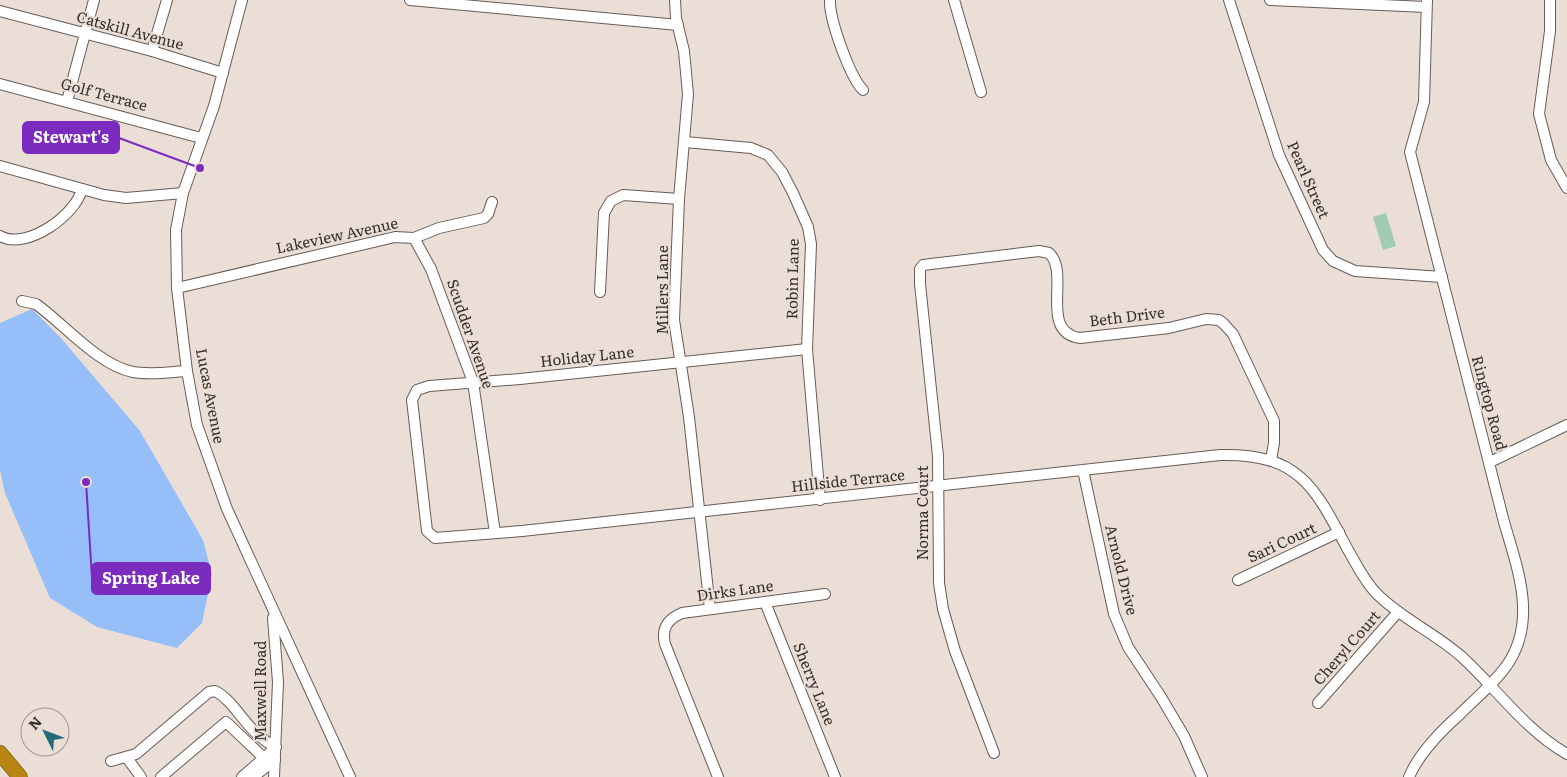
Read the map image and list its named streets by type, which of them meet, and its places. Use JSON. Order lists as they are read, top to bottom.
{
  "streets": {
    "street": [
      "Catskill Avenue",
      "Golf Terrace",
      "Pearl Street",
      "Lakeview Avenue",
      "Robin Lane",
      "Millers Lane",
      "Beth Drive",
      "Scudder Avenue",
      "Holiday Lane",
      "Lucas Avenue",
      "Ringtop Road",
      "Hillside Terrace",
      "Norma Court",
      "Sari Court",
      "Arnold Drive",
      "Dirks Lane",
      "Cheryl Court",
      "Sherry Lane",
      "Maxwell Road"
    ]
  },
  "crossings": [
    ["Catskill Avenue", "Lucas Avenue"],
    ["Golf Terrace", "Lucas Avenue"],
    ["Pearl Street", "Ringtop Road"],
    ["Lakeview Avenue", "Scudder Avenue"],
    ["Lakeview Avenue", "Lucas Avenue"],
    ["Robin Lane", "Millers Lane"],
    ["Robin Lane", "Holiday Lane"],
    ["Robin Lane", "Hillside Terrace"],
    ["Millers Lane", "Holiday Lane"],
    ["Millers Lane", "Hillside Terrace"],
    ["Millers Lane", "Dirks Lane"],
    ["Beth Drive", "Hillside Terrace"],
    ["Beth Drive", "Norma Court"],
    ["Scudder Avenue", "Holiday Lane"],
    ["Scudder Avenue", "Hillside Terrace"],
    ["Holiday Lane", "Hillside Terrace"],
    ["Lucas Avenue", "Maxwell Road"],
    ["Ringtop Road", "Hillside Terrace"],
    ["Hillside Terrace", "Norma Court"],
    ["Hillside Terrace", "Sari Court"],
    ["Hillside Terrace", "Arnold Drive"],
    ["Hillside Terrace", "Cheryl Court"],
    ["Dirks Lane", "Sherry Lane"]
  ],
  "places": ["Stewart's", "Spring Lake"],
  "north": "top left"
}
